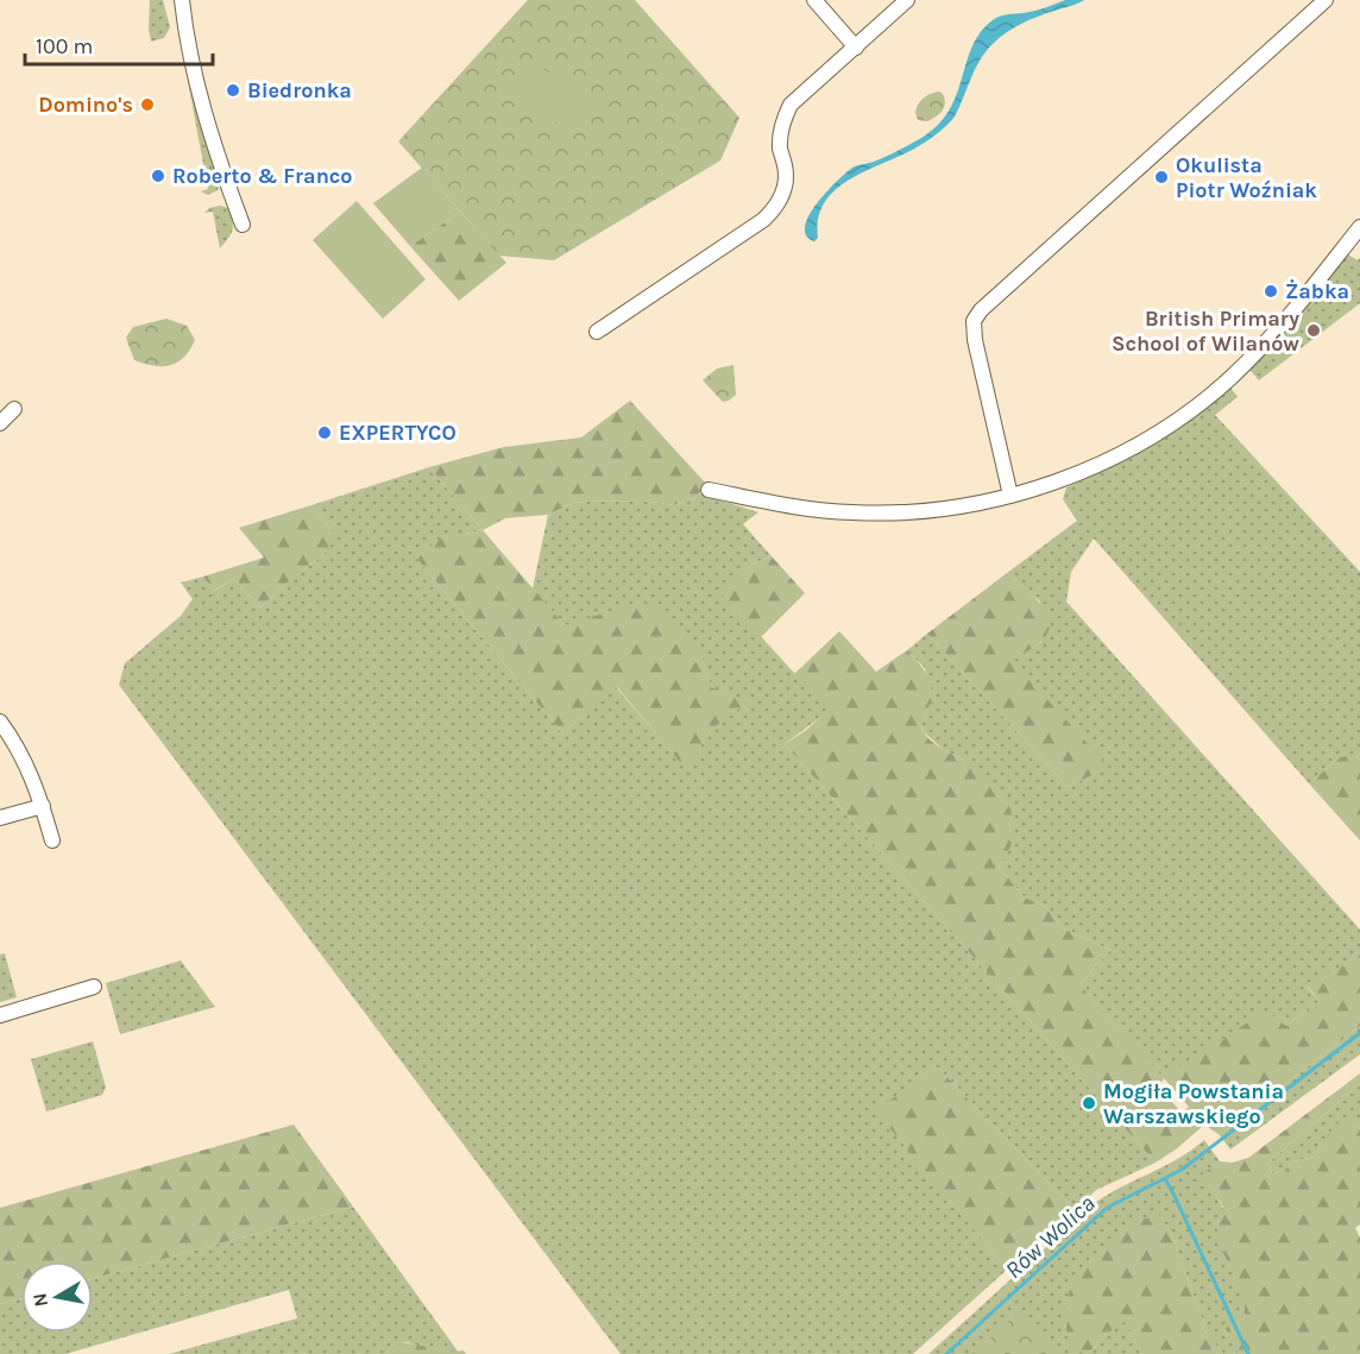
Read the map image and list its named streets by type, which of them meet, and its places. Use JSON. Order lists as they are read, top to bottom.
{
  "water": ["Rów Wolica"],
  "places": [
    "Biedronka",
    "Domino's",
    "Roberto & Franco",
    "Okulista Piotr Woźniak",
    "Żabka",
    "British Primary School of Wilanów",
    "EXPERTYCO",
    "Mogiła Powstania Warszawskiego"
  ],
  "scale_bar": "100 m",
  "north": "left"
}
